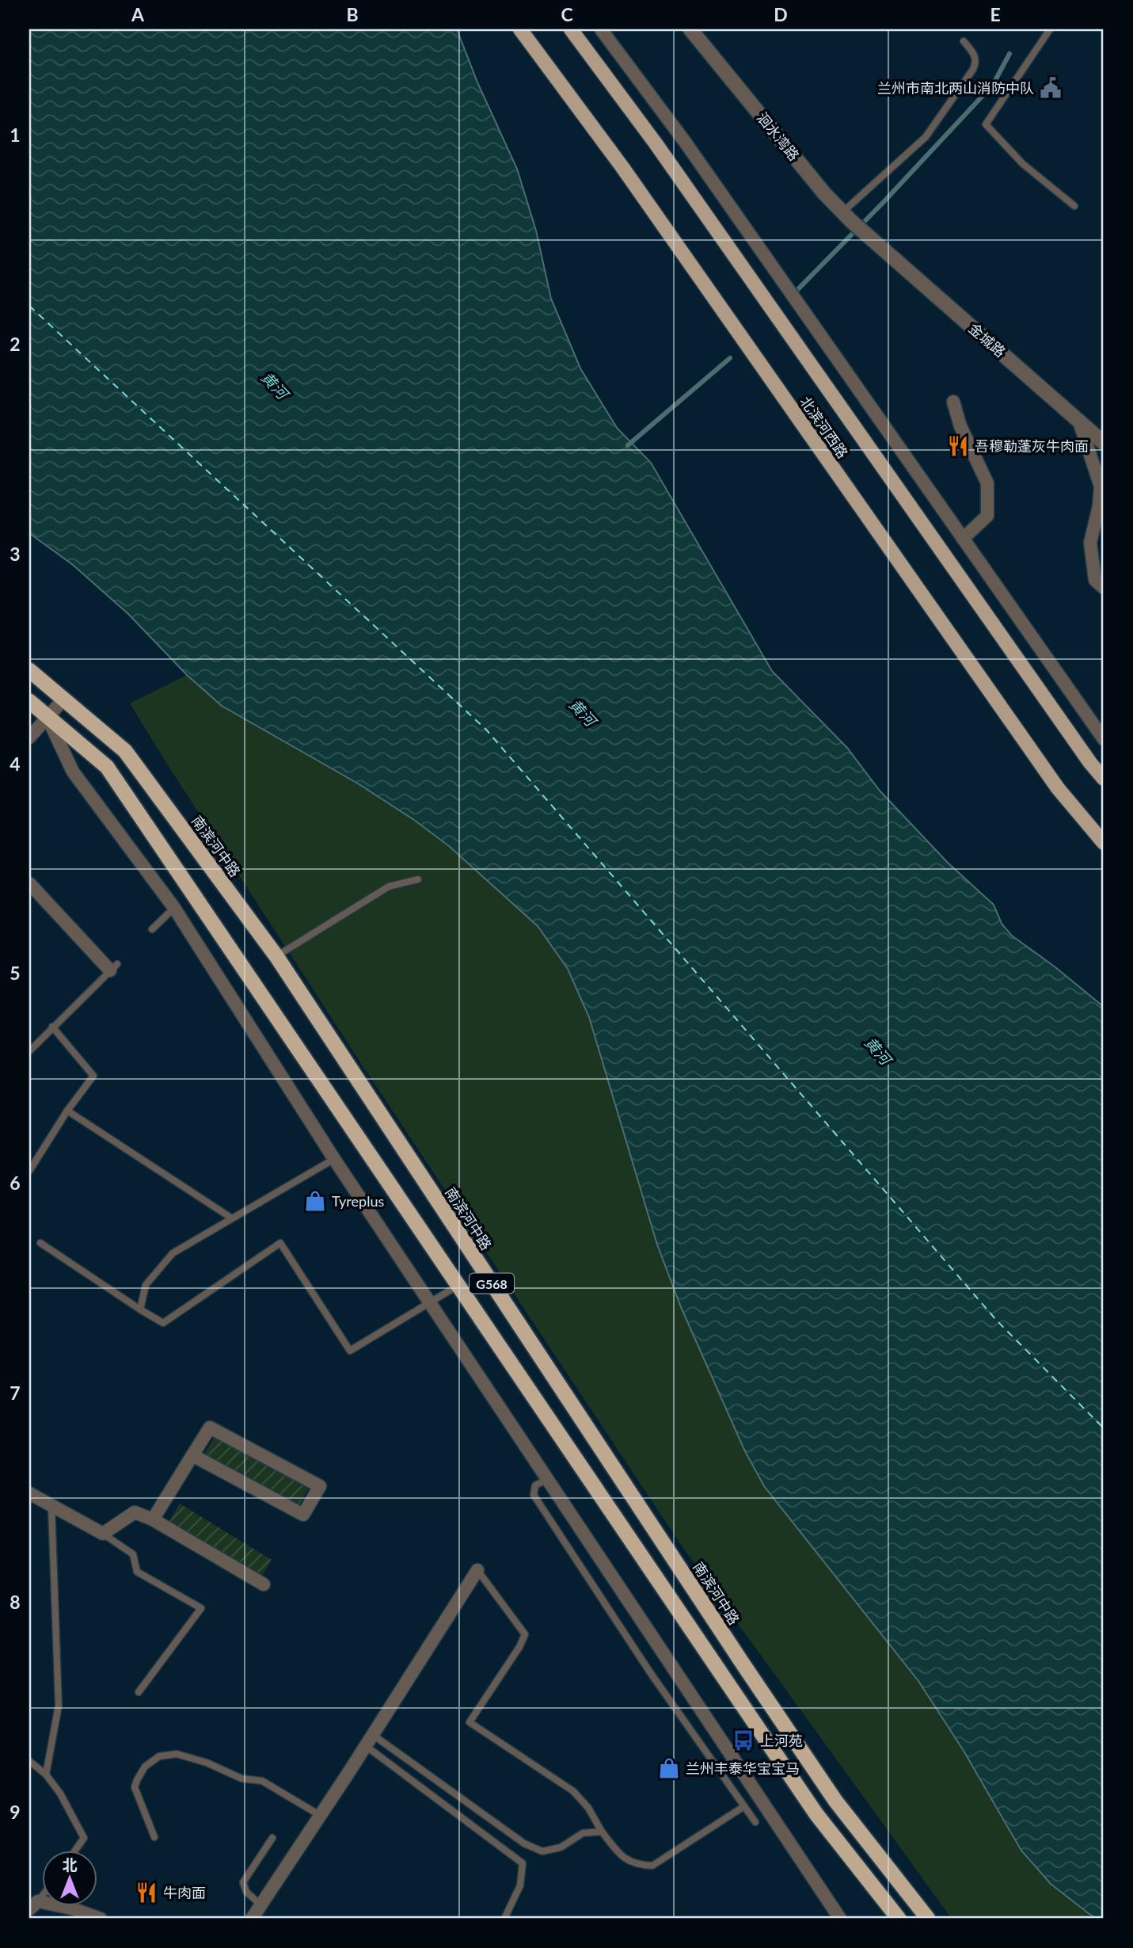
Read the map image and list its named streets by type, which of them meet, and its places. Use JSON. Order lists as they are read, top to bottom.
{
  "streets": {
    "highway": ["南滨河中路", "G568"],
    "main road": ["北滨河西路"],
    "street": ["洄水湾路", "金城路"]
  },
  "crossings": [
    ["洄水湾路", "金城路"]
  ],
  "water": ["黄河"],
  "places": {
    "public building": ["兰州市南北两山消防中队"],
    "restaurant": ["吾穆勒蓬灰牛肉面", "牛肉面"],
    "shop": ["Tyreplus", "兰州丰泰华宝宝马"],
    "bus stop": ["上河苑"]
  },
  "north": "top",
  "grid": {
    "columns": [
      "A",
      "B",
      "C",
      "D",
      "E"
    ],
    "rows": [
      "1",
      "2",
      "3",
      "4",
      "5",
      "6",
      "7",
      "8",
      "9"
    ]
  }
}
